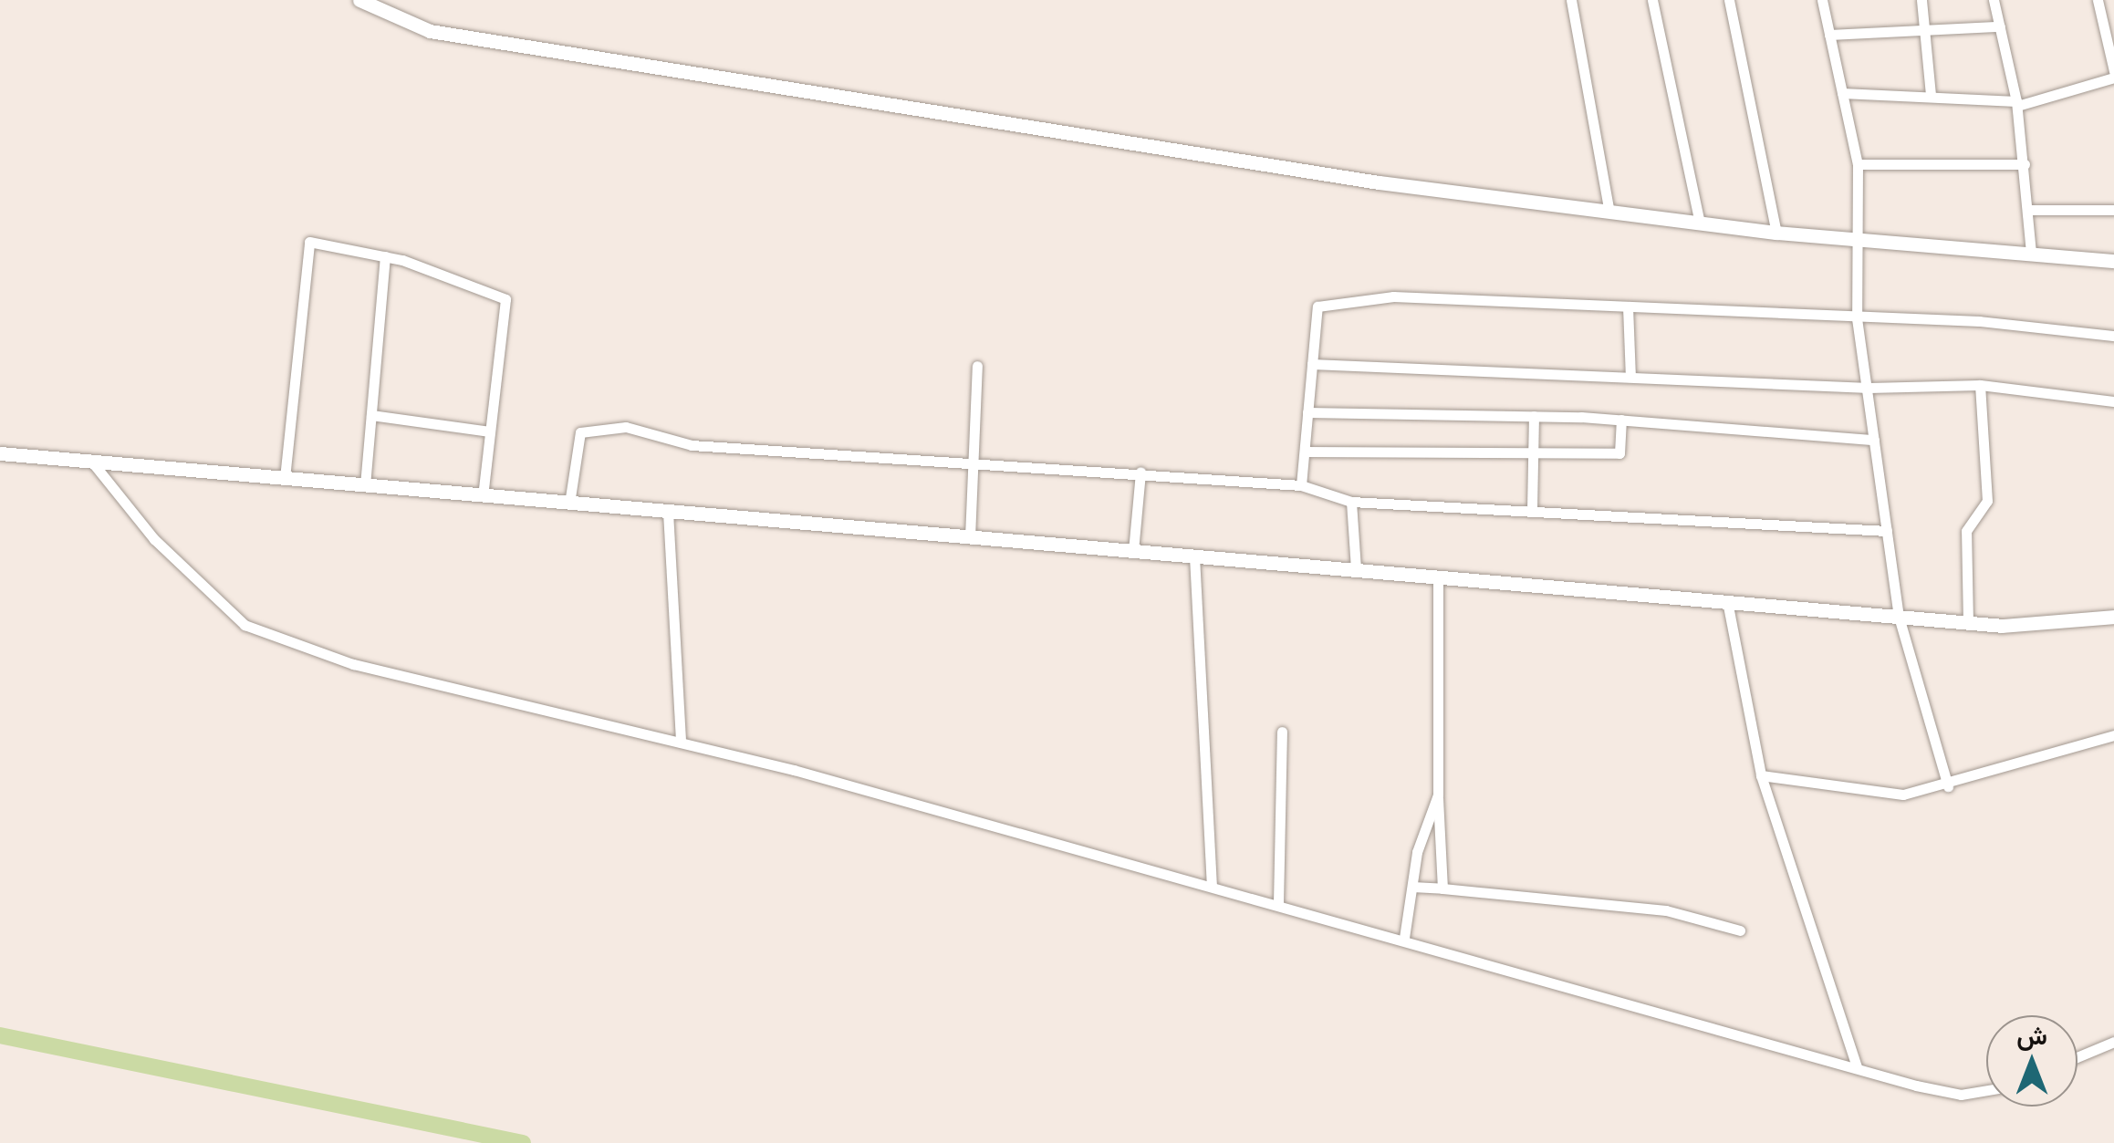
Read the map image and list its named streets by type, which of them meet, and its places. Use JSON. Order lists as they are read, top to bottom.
{
  "north": "top"
}
